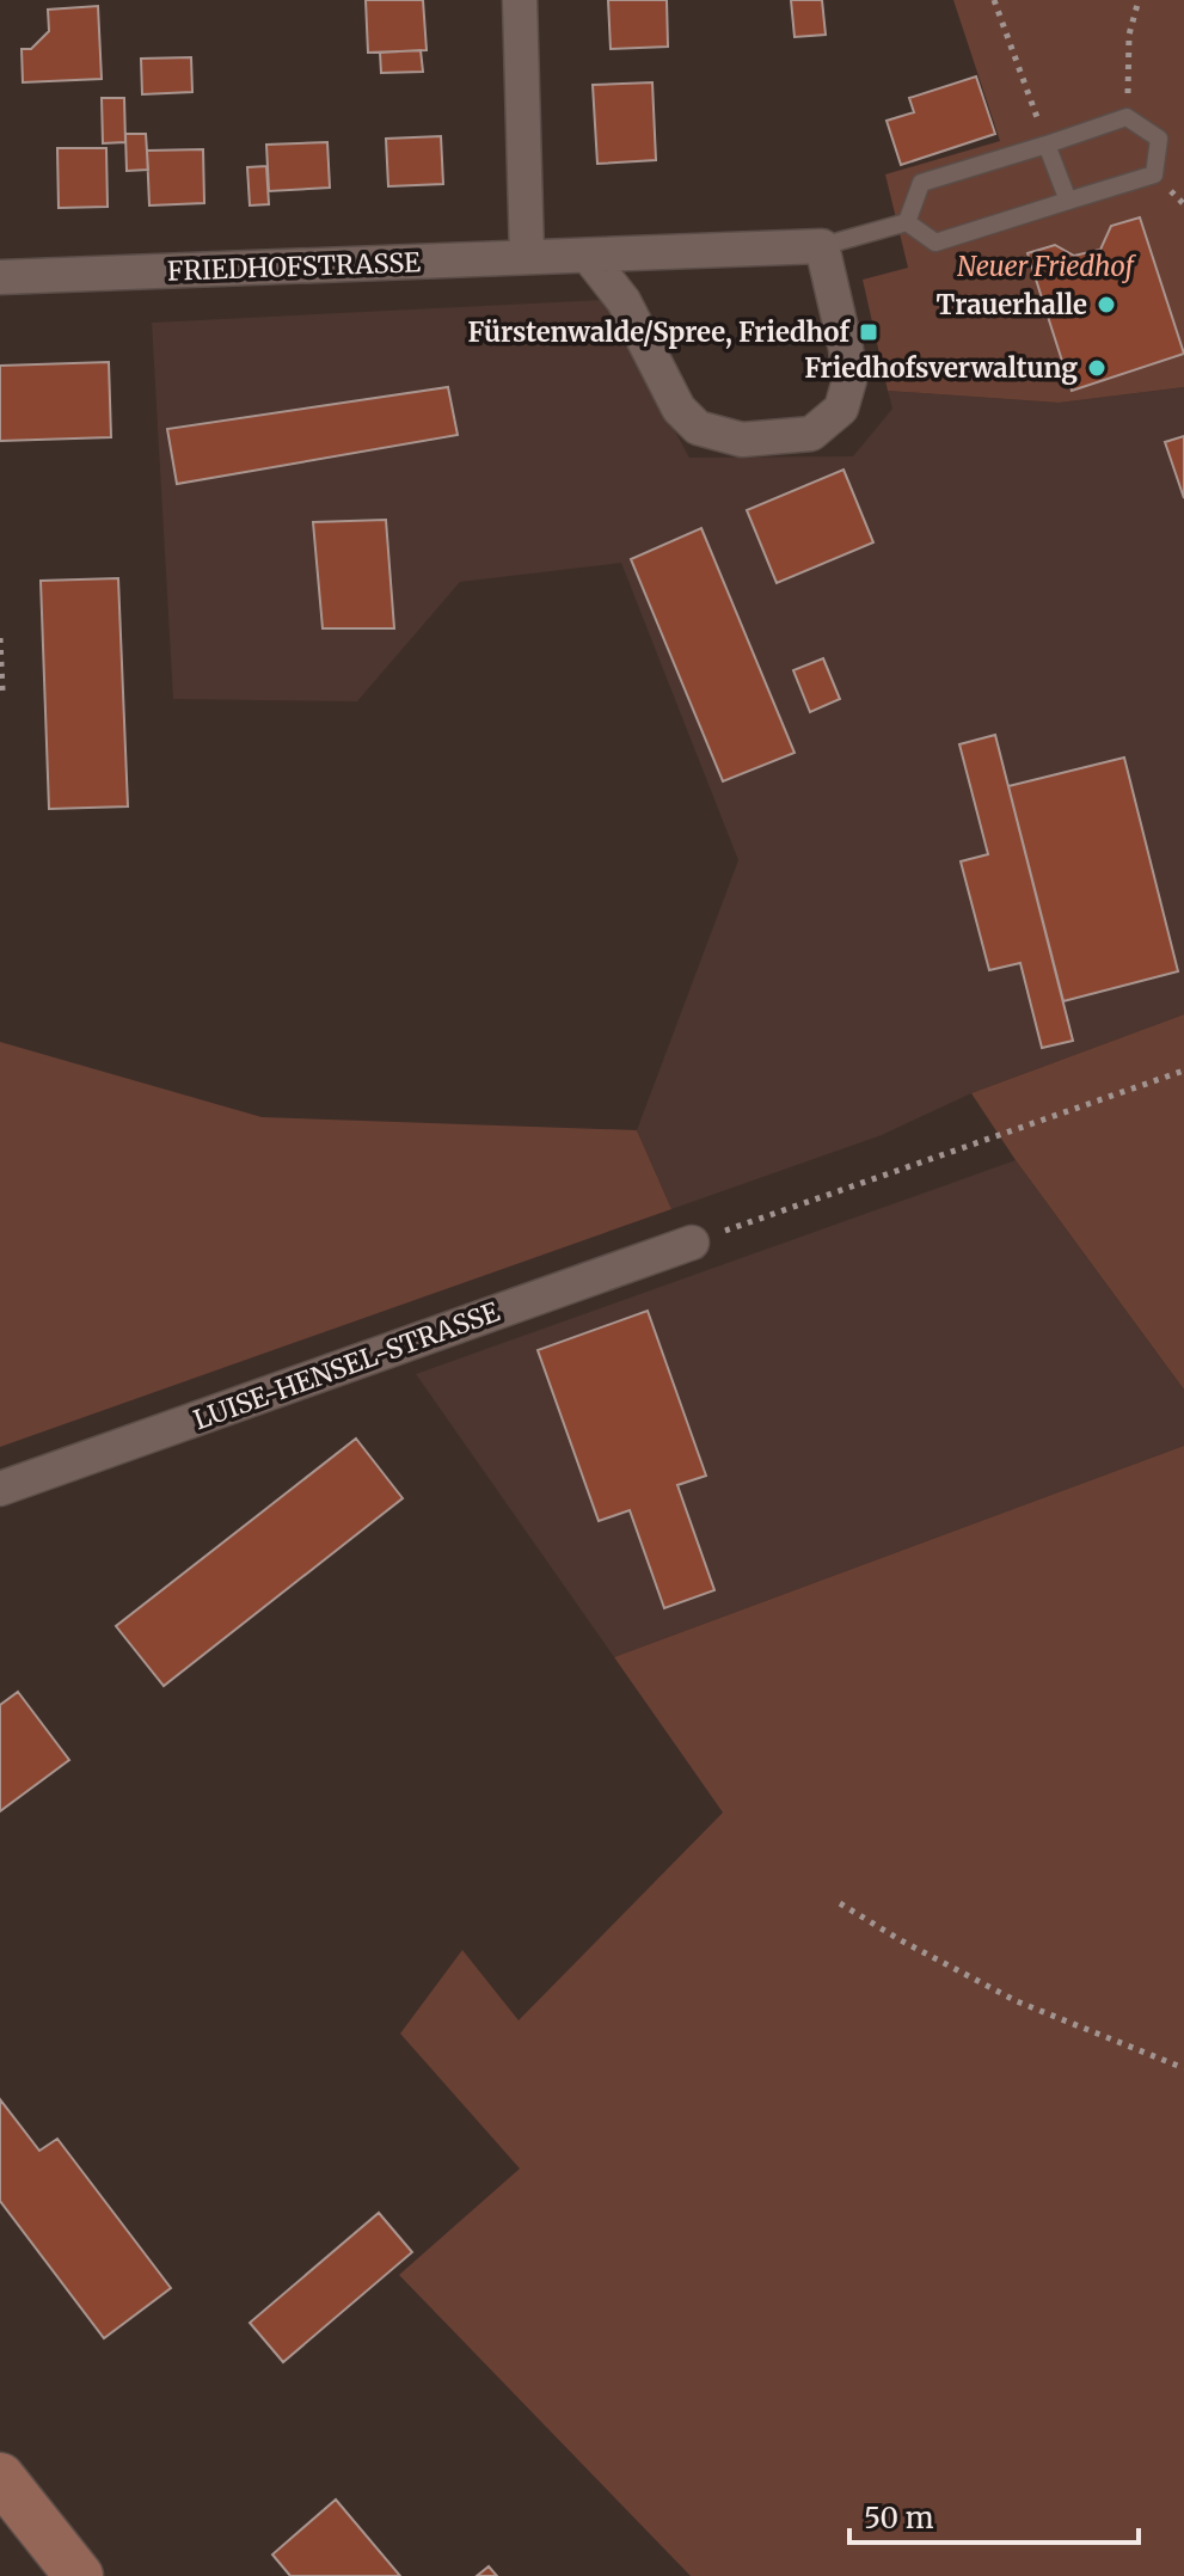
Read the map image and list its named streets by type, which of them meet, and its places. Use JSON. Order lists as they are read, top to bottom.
{
  "streets": {
    "street": ["FRIEDHOFSTRASSE", "LUISE-HENSEL-STRASSE"]
  },
  "parks": ["Neuer Friedhof"],
  "places": {
    "other": ["Trauerhalle", "Friedhofsverwaltung"],
    "transit": ["Fürstenwalde/Spree, Friedhof"]
  },
  "scale_bar": "50 m"
}
